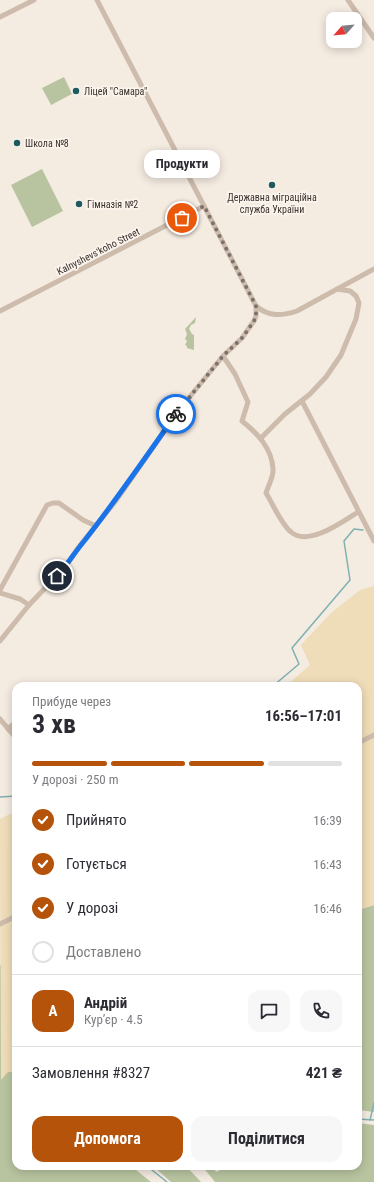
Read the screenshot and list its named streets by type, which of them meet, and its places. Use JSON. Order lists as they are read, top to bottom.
{
  "streets": {
    "street": ["Kalnyshevsʹkoho Street"]
  },
  "places": [
    "Ліцей \"Самара\"",
    "Школа №8",
    "Державна міграційна служба України",
    "Гімназія №2",
    "Продукти"
  ],
  "north": "bottom left",
  "page": {
    "bubble": "Продукти",
    "heading": ["3 хв", "Прибуде через", "16:56–17:01"],
    "panel": [
      "Андрій",
      "Кур’єр · 4.5",
      "Замовлення #8327",
      "421 ₴"
    ],
    "bar": "У дорозі · 250 m",
    "list": [
      ["Прийнято", "16:39"],
      ["Готується", "16:43"],
      ["У дорозі", "16:46"],
      "Доставлено"
    ],
    "round": "А",
    "buttons": ["Допомога", "Поділитися"]
  }
}
